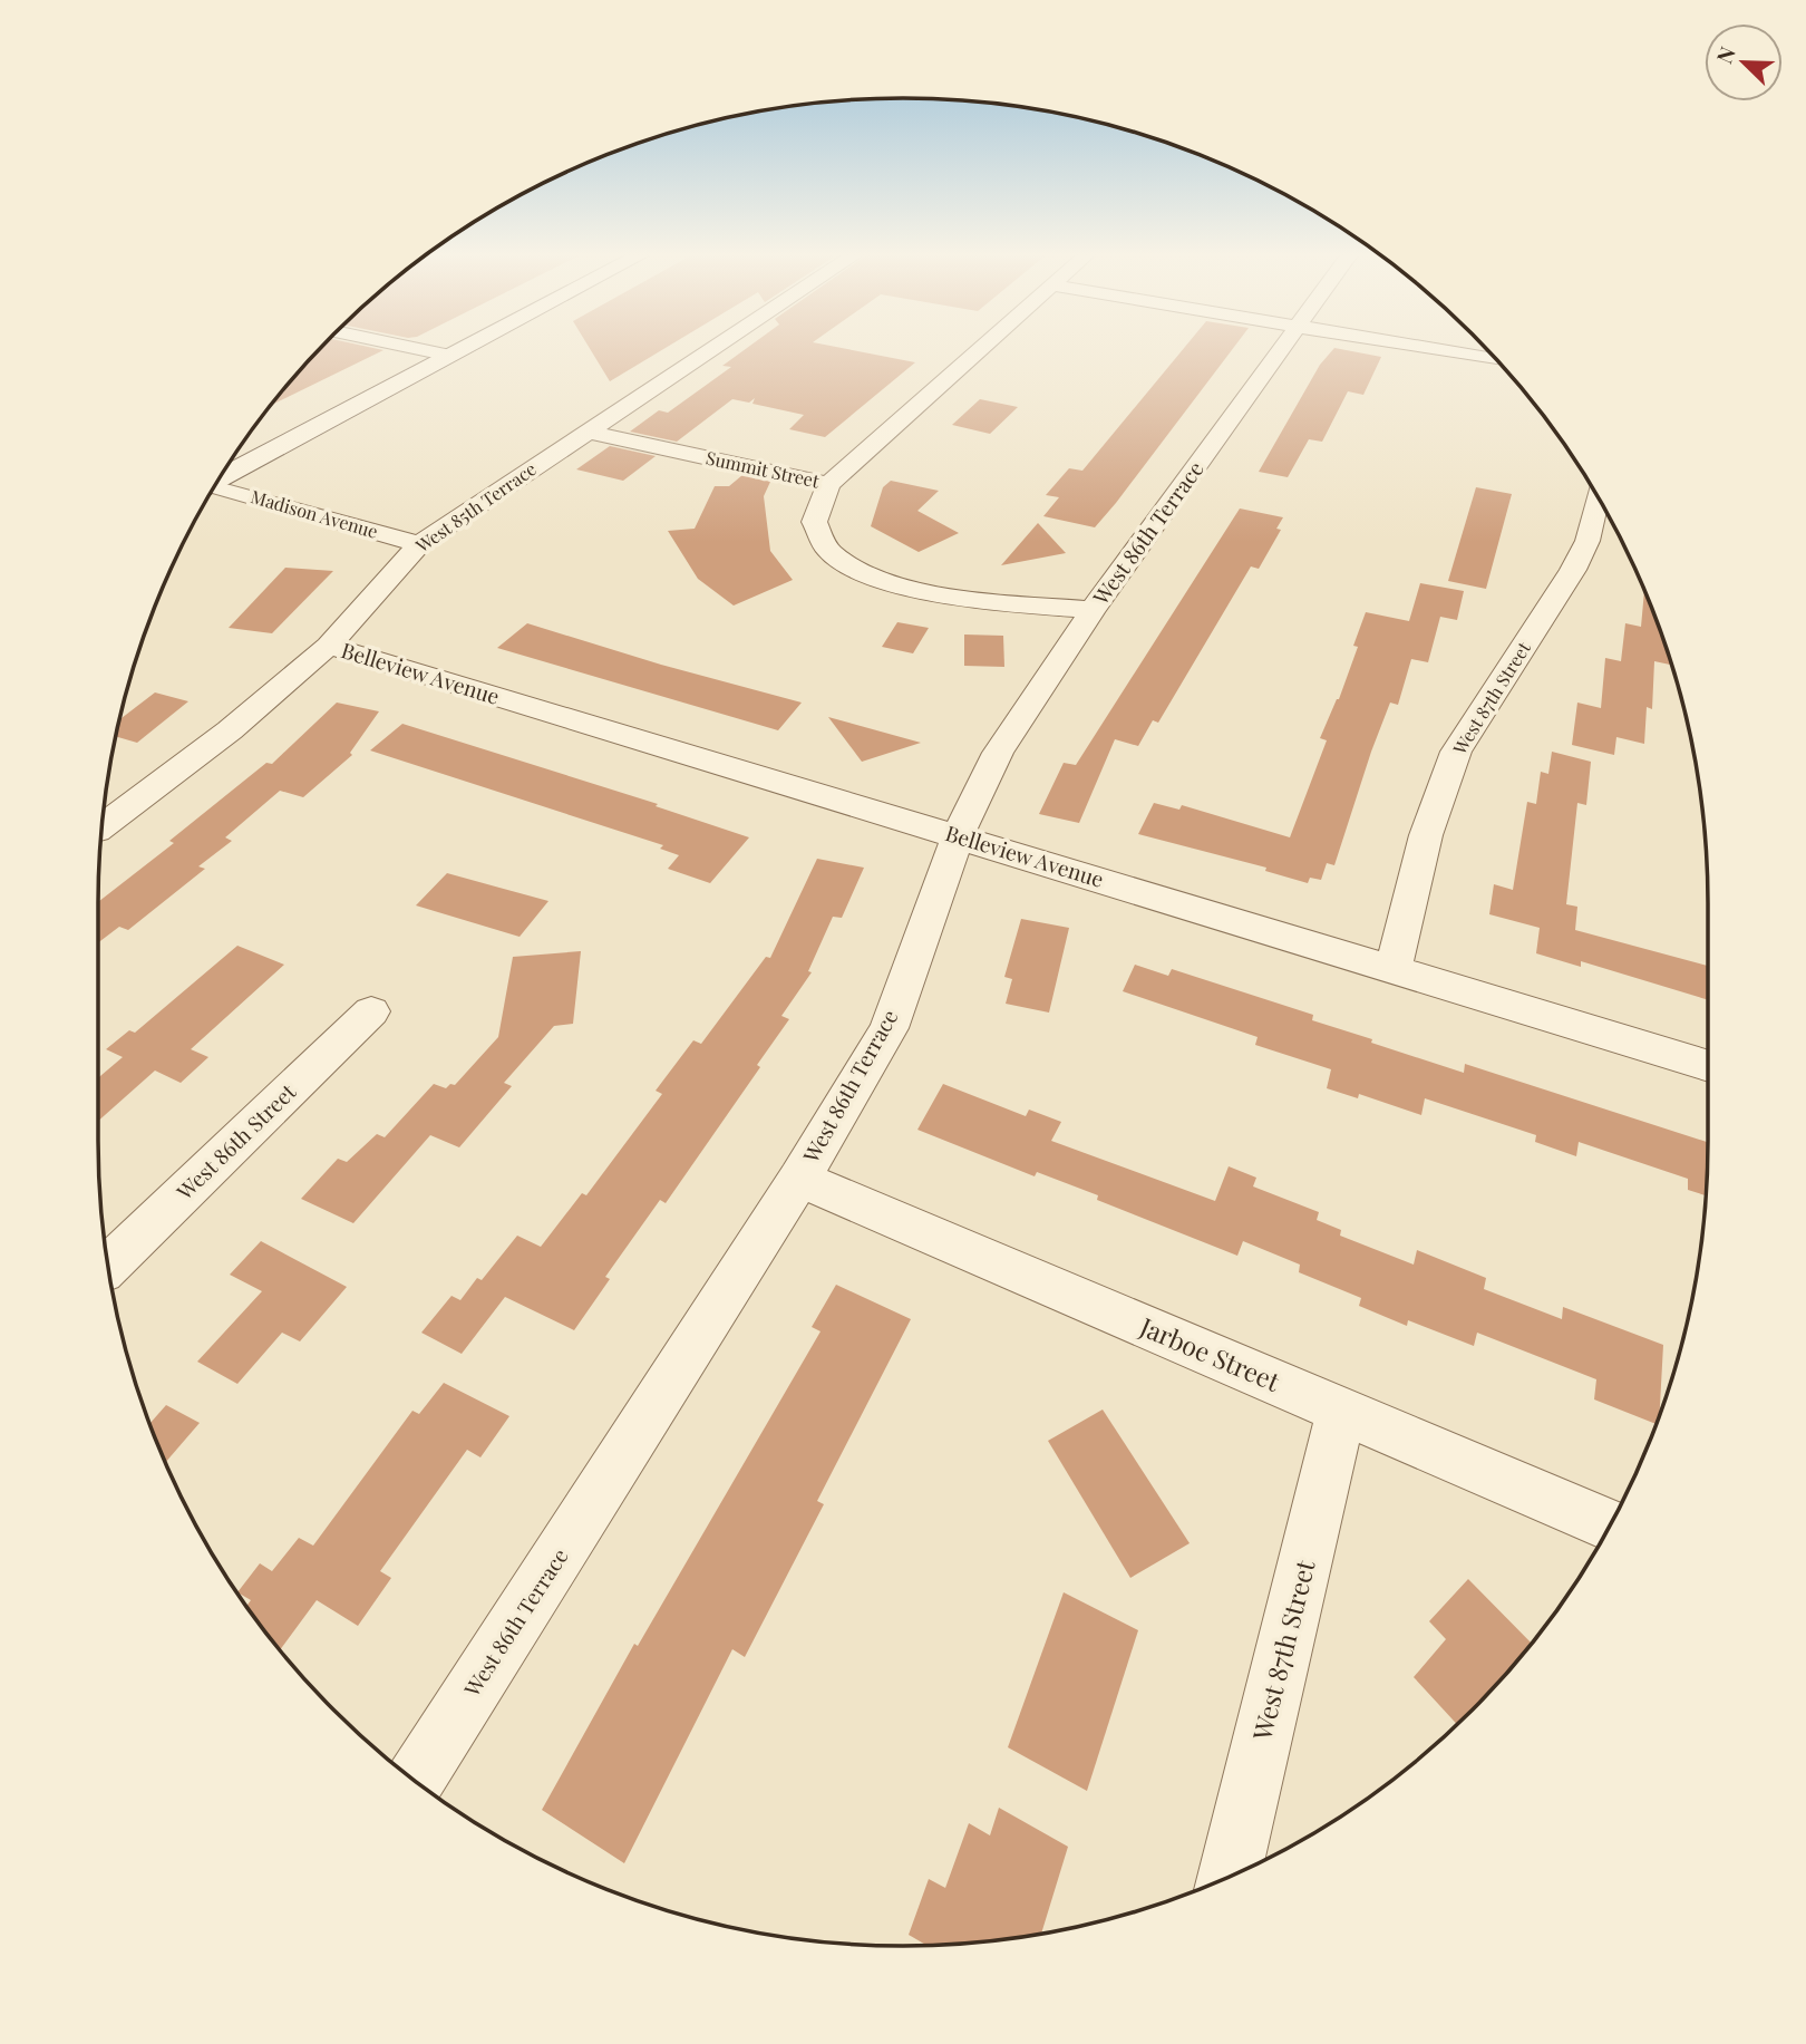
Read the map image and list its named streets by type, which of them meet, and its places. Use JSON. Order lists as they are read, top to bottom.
{
  "streets": {
    "street": [
      "Summit Street",
      "West 85th Terrace",
      "Madison Avenue",
      "West 86th Terrace",
      "Belleview Avenue",
      "West 87th Street",
      "West 86th Street",
      "Jarboe Street"
    ]
  },
  "crossings": [
    ["Summit Street", "West 85th Terrace"],
    ["Summit Street", "West 86th Terrace"],
    ["West 85th Terrace", "Madison Avenue"],
    ["West 85th Terrace", "Belleview Avenue"],
    ["West 86th Terrace", "Belleview Avenue"],
    ["West 86th Terrace", "Jarboe Street"],
    ["Belleview Avenue", "West 87th Street"],
    ["West 87th Street", "Jarboe Street"]
  ],
  "north": "top left"
}
